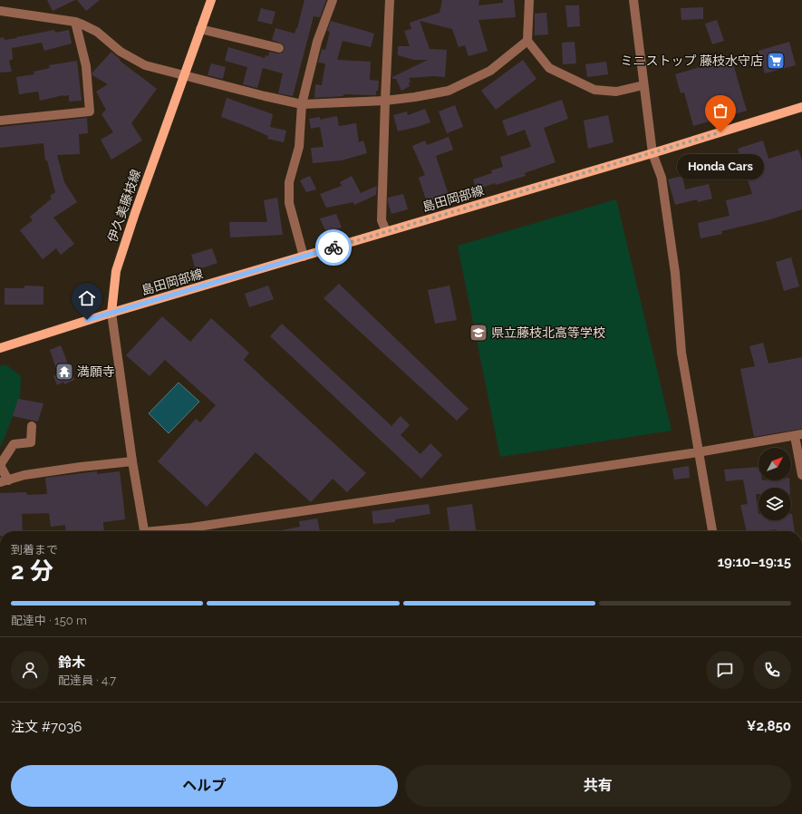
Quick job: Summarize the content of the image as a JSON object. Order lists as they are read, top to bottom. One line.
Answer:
{"streets":{"main road":["島田岡部線","伊久美藤枝線"]},"crossings":[["島田岡部線","伊久美藤枝線"]],"places":{"supermarket":["ミニストップ 藤枝水守店"],"other":["Honda Cars"],"school or university":["県立藤枝北高等学校"],"temple":["満願寺"]},"north":"top right","page":{"bubble":"Honda Cars","heading":["2 分","到着まで","19:10–19:15"],"panel":["鈴木","配達員 · 4.7","注文 #7036","¥2,850"],"bar":"配達中 · 150 m","buttons":["ヘルプ","共有"]}}
